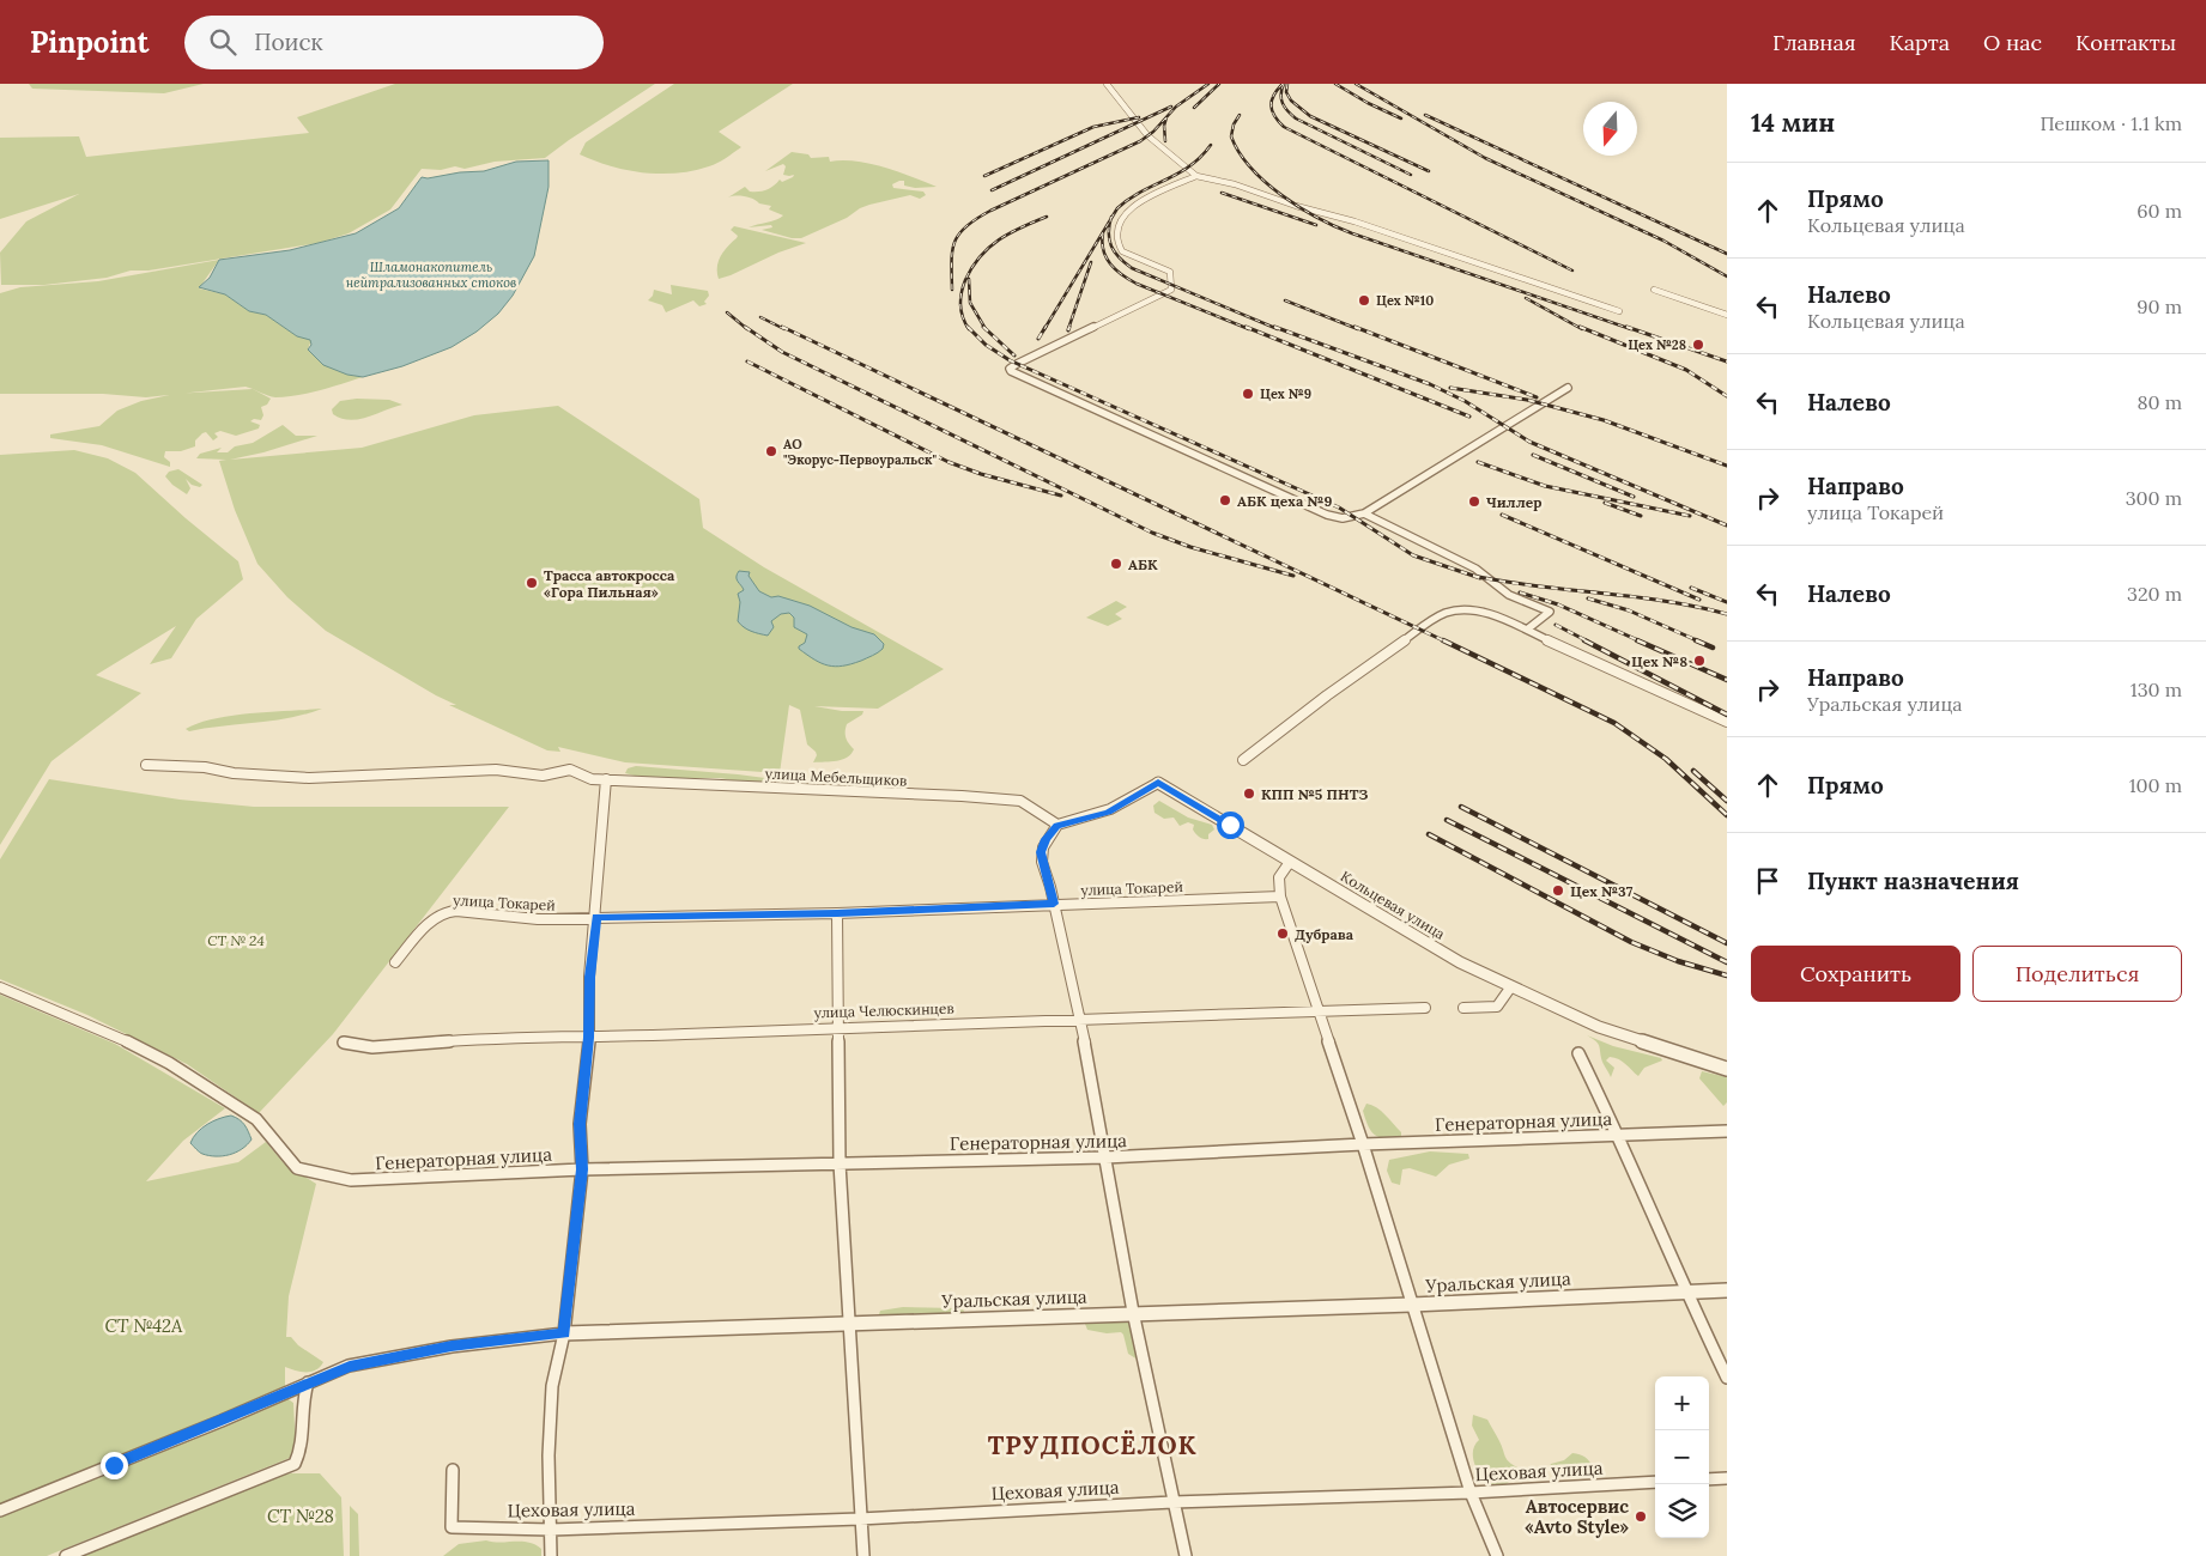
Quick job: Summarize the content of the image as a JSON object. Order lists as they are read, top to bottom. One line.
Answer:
{"streets":{"street":["улица Мебельщиков","улица Токарей","Кольцевая улица","улица Челюскинцев","Генераторная улица","Уральская улица","Цеховая улица"]},"crossings":[["улица Мебельщиков","Кольцевая улица"]],"districts":["ТРУДПОСЁЛОК"],"water":["Шламонакопитель нейтрализованных стоков"],"parks":["СТ № 24","СТ №42А","СТ №28"],"places":["Цех №10","Цех №28","Цех №9","АО \"Экорус-Первоуральск\"","АБК цеха №9","Чиллер","АБК","Трасса автокросса «Гора Пильная»","Цех №8","КПП №5 ПНТЗ","Цех №37","Дубрава","Автосервис «Avto Style»"],"north":"bottom","page":{"header":"Pinpoint","search":"Поиск","nav":["Главная","Карта","О нас","Контакты"],"heading":["14 мин","Пешком · 1.1 km"],"list":[["Прямо","Кольцевая улица","60 m"],["Налево","Кольцевая улица","90 m"],["Налево","80 m"],["Направо","улица Токарей","300 m"],["Налево","320 m"],["Направо","Уральская улица","130 m"],["Прямо","100 m"],"Пункт назначения"],"buttons":["Сохранить","Поделиться"],"map_buttons":["+","−"]}}
